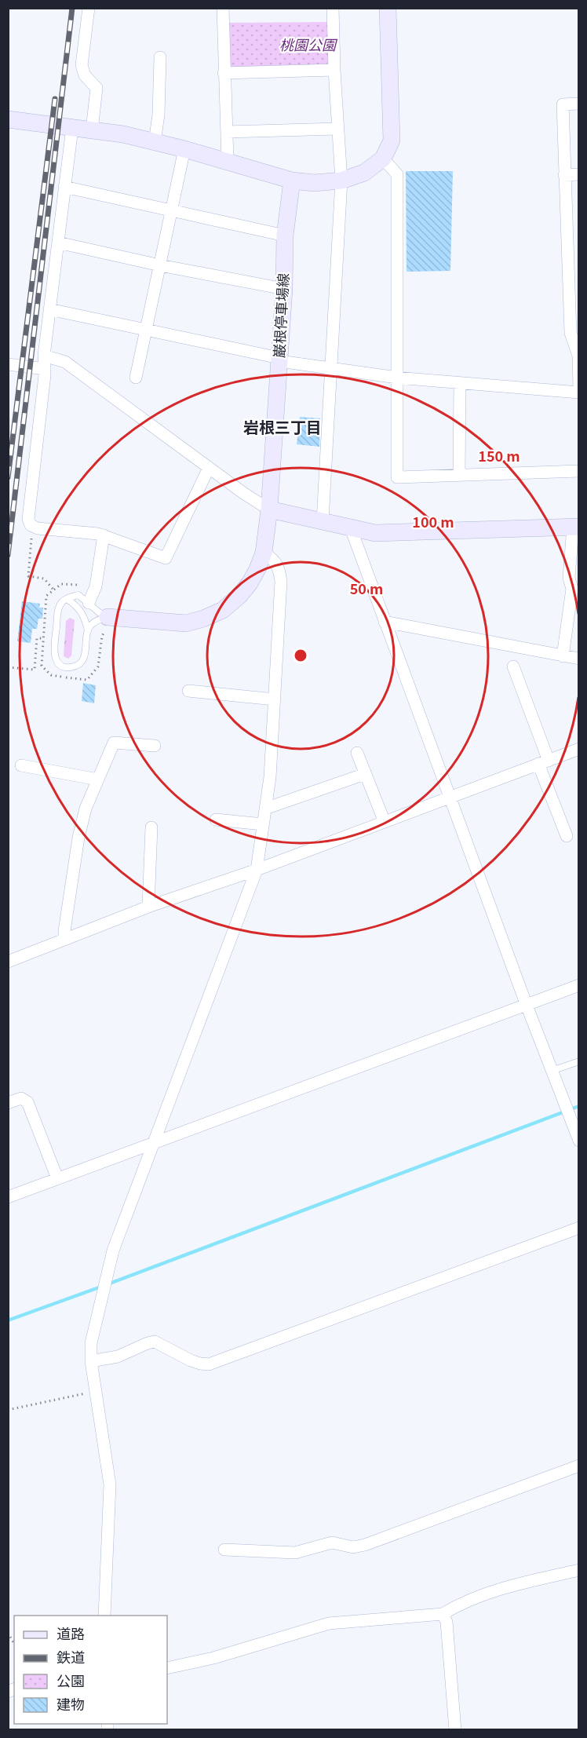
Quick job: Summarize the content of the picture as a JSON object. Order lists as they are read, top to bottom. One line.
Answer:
{"streets":{"main road":["巌根停車場線"]},"districts":["岩根三丁目"],"parks":["桃園公園"],"legend":["道路","鉄道","公園","建物"],"rings":["150 m","100 m","50 m"]}
